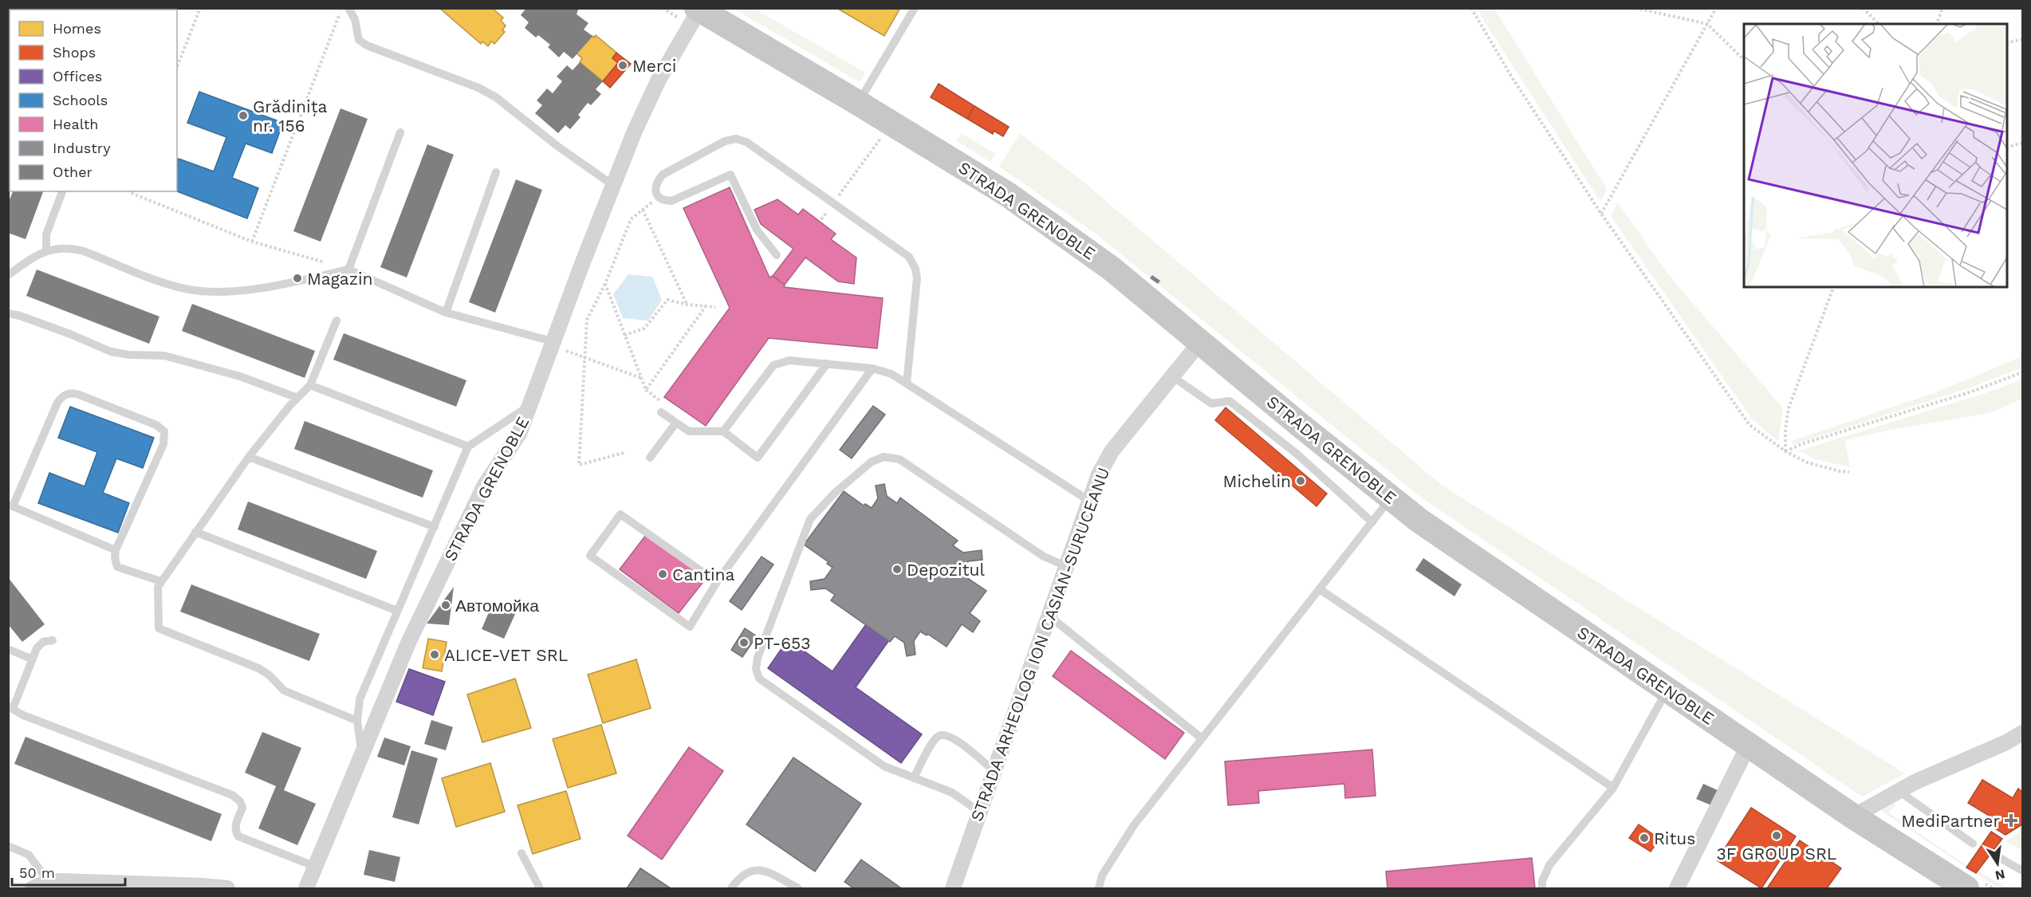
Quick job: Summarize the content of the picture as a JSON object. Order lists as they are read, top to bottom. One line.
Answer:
{"streets":{"main road":["STRADA GRENOBLE"],"street":["STRADA ARHEOLOG ION CASIAN-SURUCEANU"]},"crossings":[["STRADA GRENOBLE","STRADA ARHEOLOG ION CASIAN-SURUCEANU"]],"places":{"other":["Merci","Grădinița nr. 156","Magazin","Michelin","Depozitul","Cantina","Автомойка","PT-653","ALICE-VET SRL","3F GROUP SRL","Ritus"],"health":["MediPartner"]},"legend":["Homes","Shops","Offices","Schools","Health","Industry","Other"],"scale_bar":"50 m","north":"bottom"}
